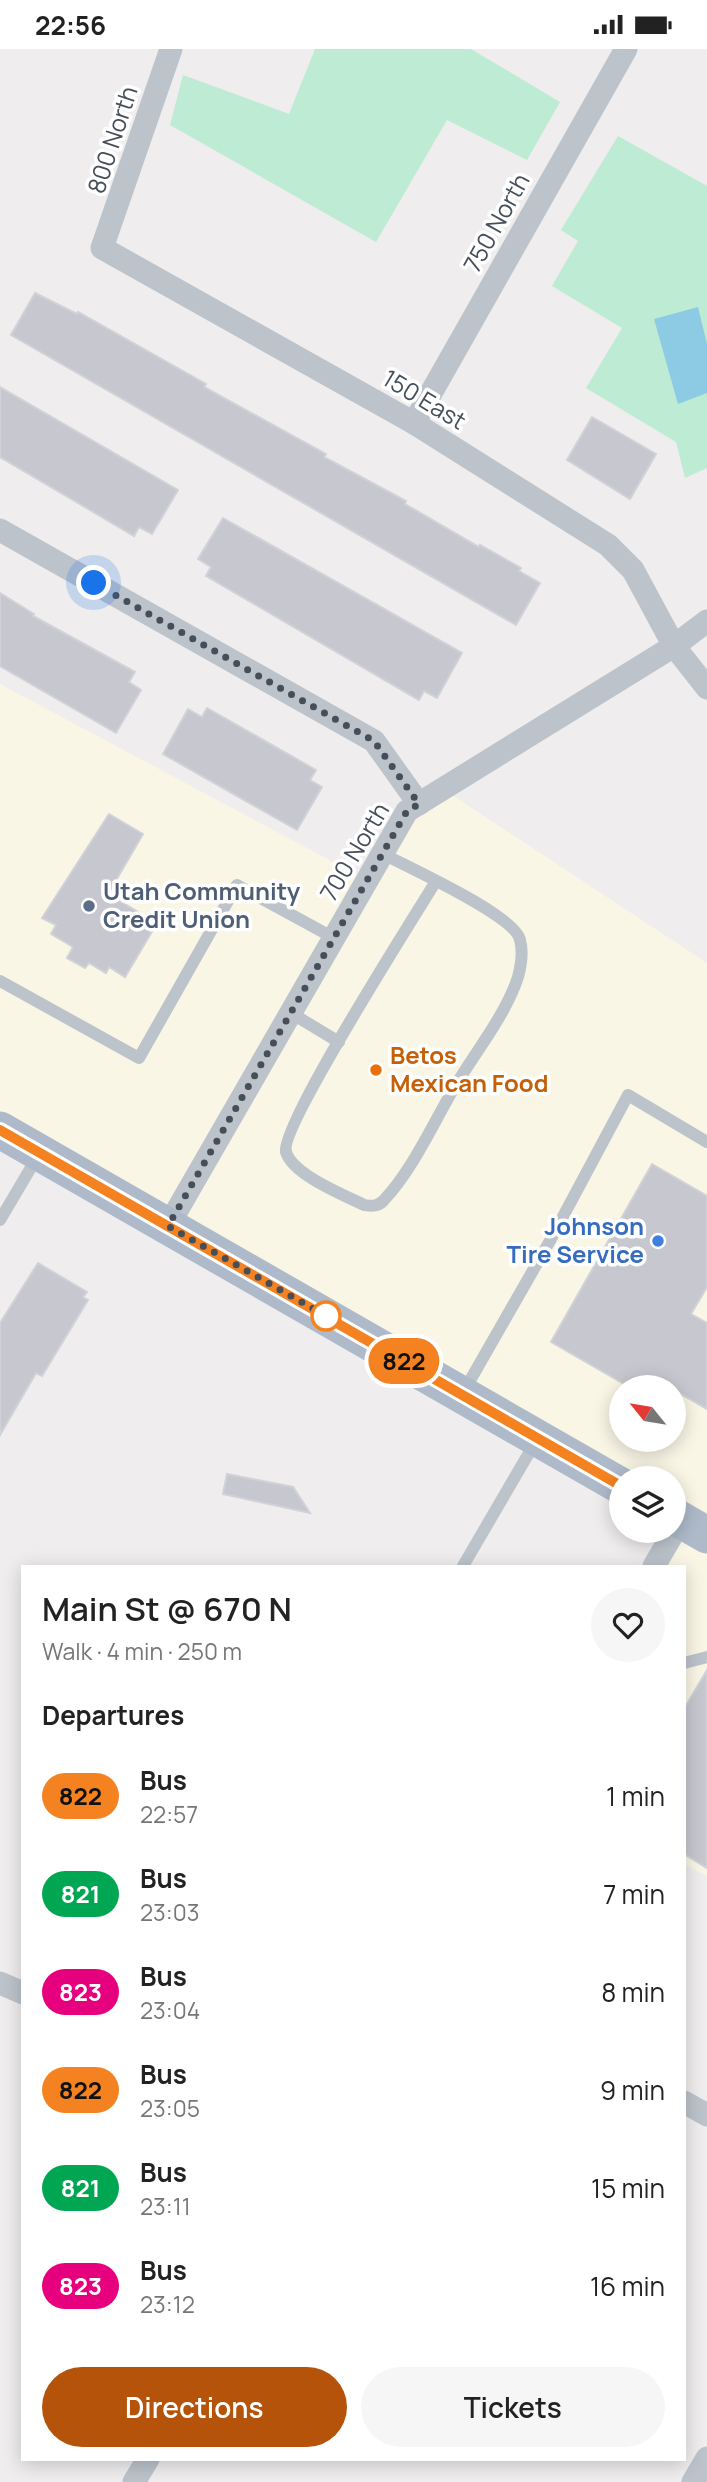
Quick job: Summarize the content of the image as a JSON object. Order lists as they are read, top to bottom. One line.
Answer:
{"streets":{"street":["800 North","750 North","150 East","700 North"]},"crossings":[["800 North","150 East"],["750 North","150 East"],["150 East","700 North"]],"places":["Utah Community Credit Union","Betos Mexican Food","Johnson Tire Service"],"lines":["bus line 822"],"north":"top left","page":{"status":"22:56","on_map":"822","heading":[["Main St @ 670 N","Walk · 4 min · 250 m"],"Departures"],"list":[{"mark":"822","name":"Bus","note":"22:57","value":"1 min"},{"mark":"821","name":"Bus","note":"23:03","value":"7 min"},{"mark":"823","name":"Bus","note":"23:04","value":"8 min"},{"mark":"822","name":"Bus","note":"23:05","value":"9 min"},{"mark":"821","name":"Bus","note":"23:11","value":"15 min"},{"mark":"823","name":"Bus","note":"23:12","value":"16 min"}],"buttons":["Directions","Tickets"]}}
